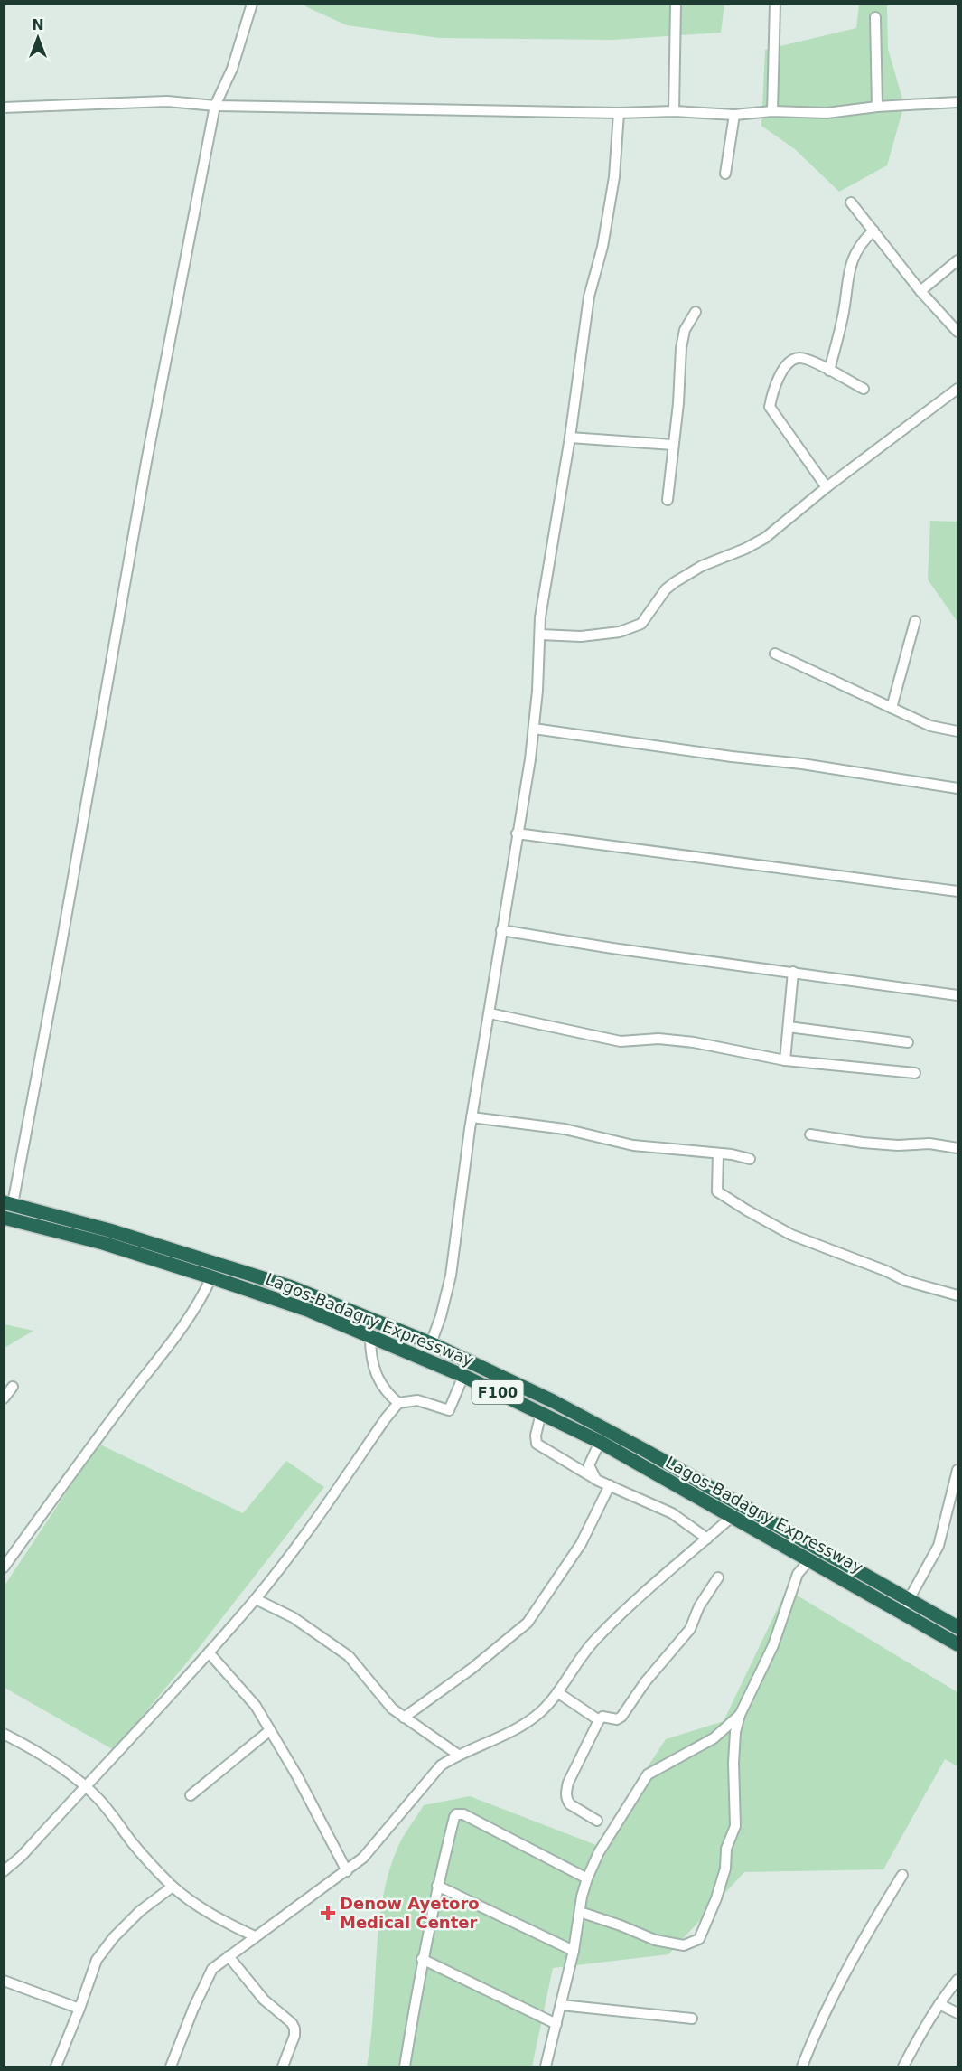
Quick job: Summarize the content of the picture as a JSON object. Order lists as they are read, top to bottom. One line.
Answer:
{"streets":{"highway":["Lagos-Badagry Expressway","F100"]},"places":{"health":["Denow Ayetoro Medical Center"]},"north":"top"}
